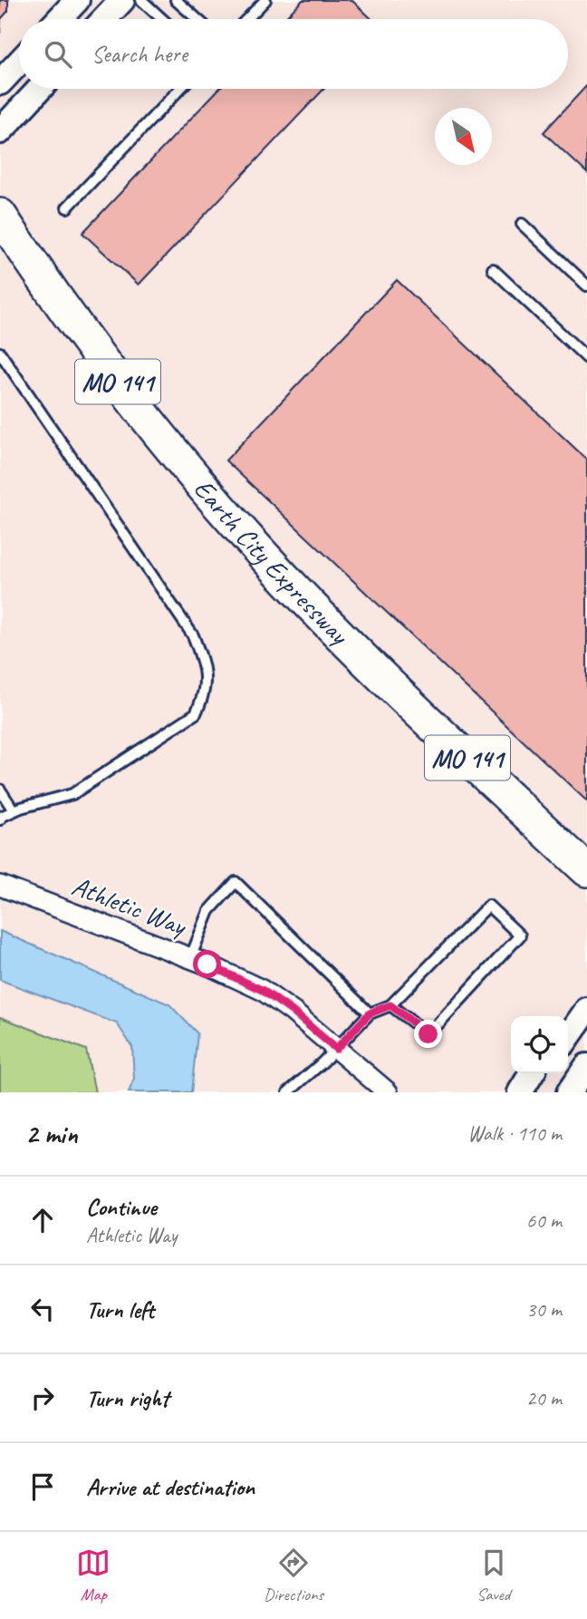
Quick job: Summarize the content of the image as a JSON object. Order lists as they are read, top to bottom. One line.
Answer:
{"streets":{"highway":["MO 141","Earth City Expressway"],"street":["Athletic Way"]},"north":"bottom right","page":{"search":"Search here","heading":["2 min","Walk · 110 m"],"list":[["Continue","Athletic Way","60 m"],["Turn left","30 m"],["Turn right","20 m"],"Arrive at destination"],"nav":["Map","Directions","Saved"]}}
